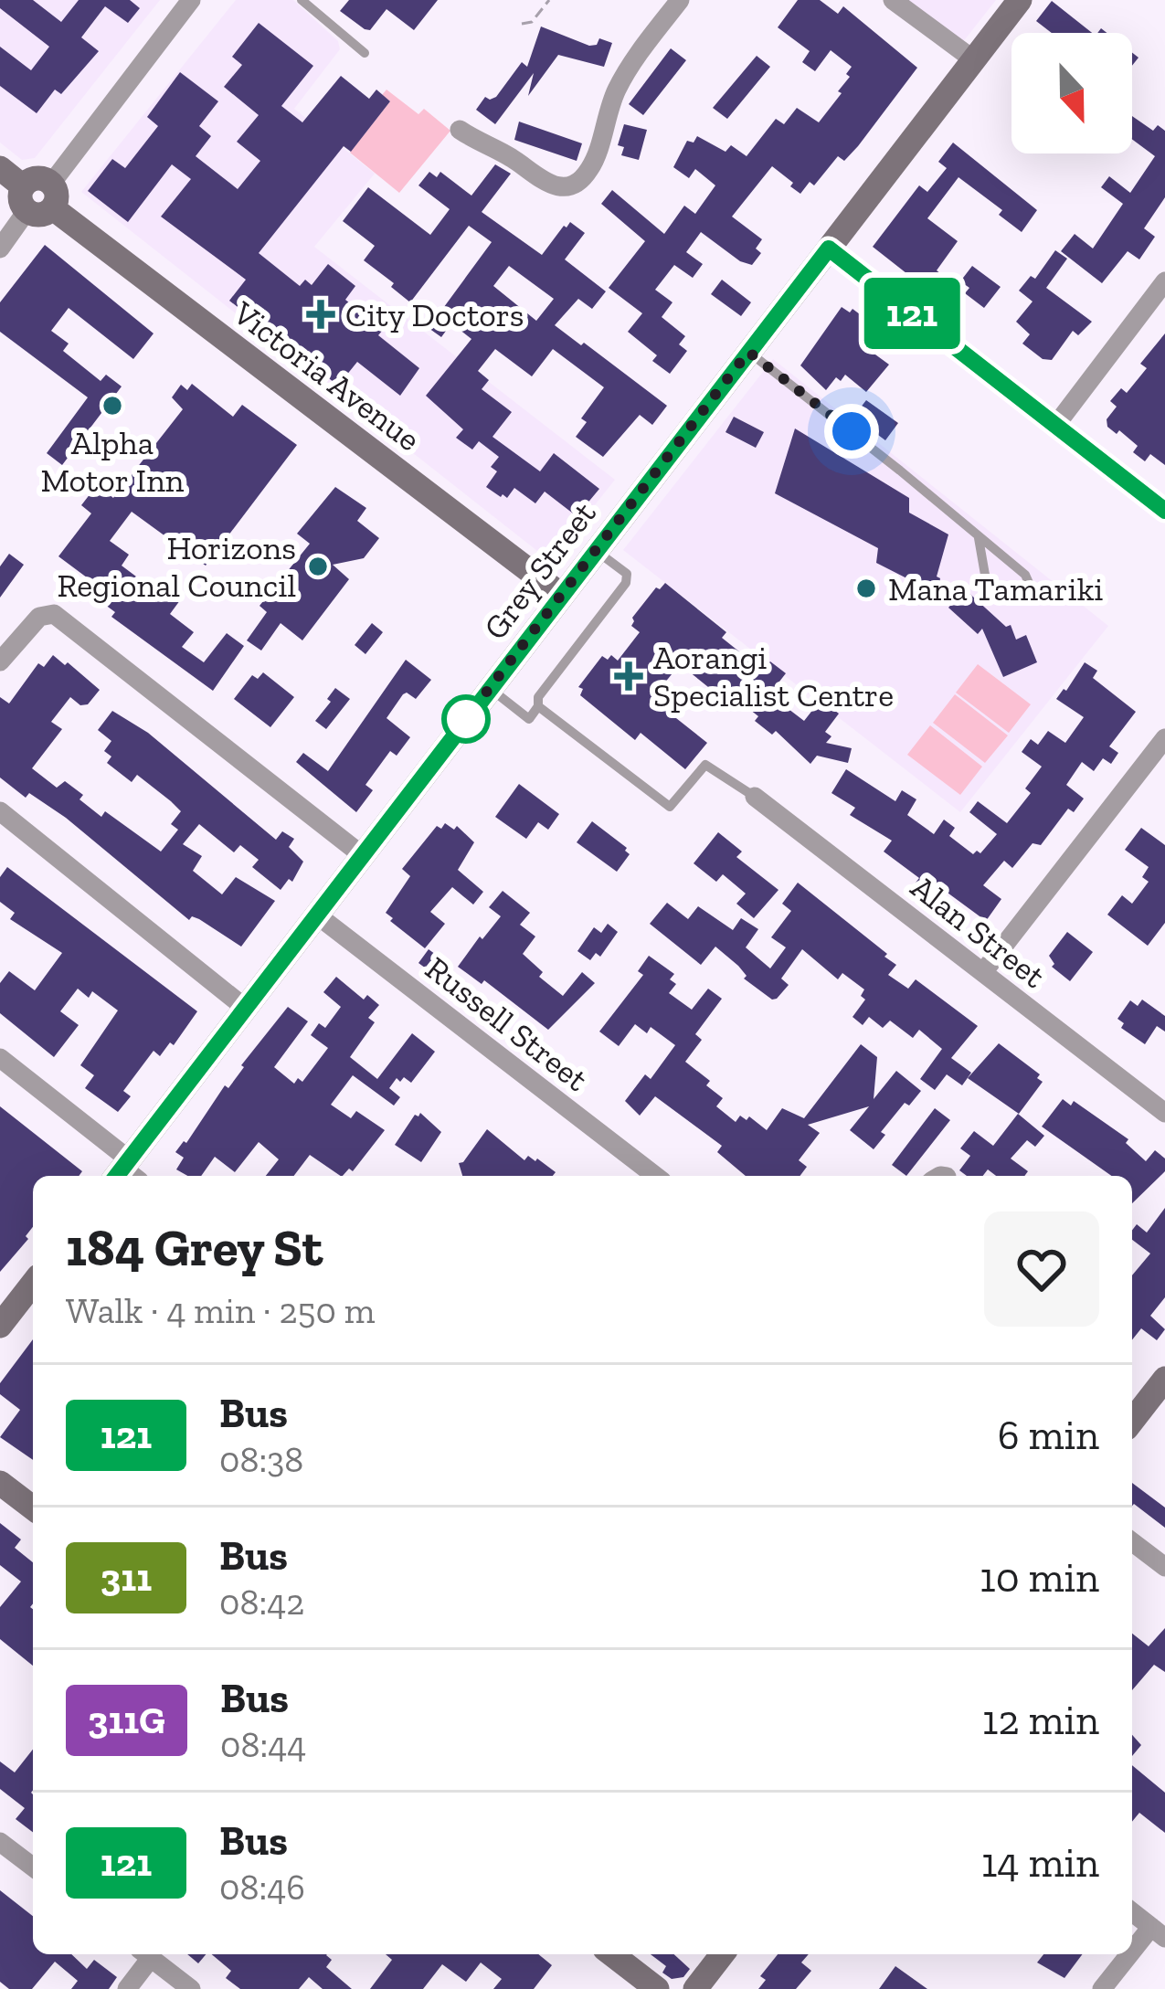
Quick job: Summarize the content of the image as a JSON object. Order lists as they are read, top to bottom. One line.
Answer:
{"streets":{"street":["Victoria Avenue","Grey Street","Alan Street","Russell Street"]},"crossings":[["Victoria Avenue","Grey Street"],["Grey Street","Russell Street"]],"places":{"health":["City Doctors","Aorangi Specialist Centre"],"other":["Alpha Motor Inn","Horizons Regional Council","Mana Tamariki"]},"lines":["bus line 121"],"north":"bottom","page":{"on_map":"121","heading":["184 Grey St","Walk · 4 min · 250 m"],"list":[{"mark":"121","name":"Bus","note":"08:38","value":"6 min"},{"mark":"311","name":"Bus","note":"08:42","value":"10 min"},{"mark":"311G","name":"Bus","note":"08:44","value":"12 min"},{"mark":"121","name":"Bus","note":"08:46","value":"14 min"}]}}
